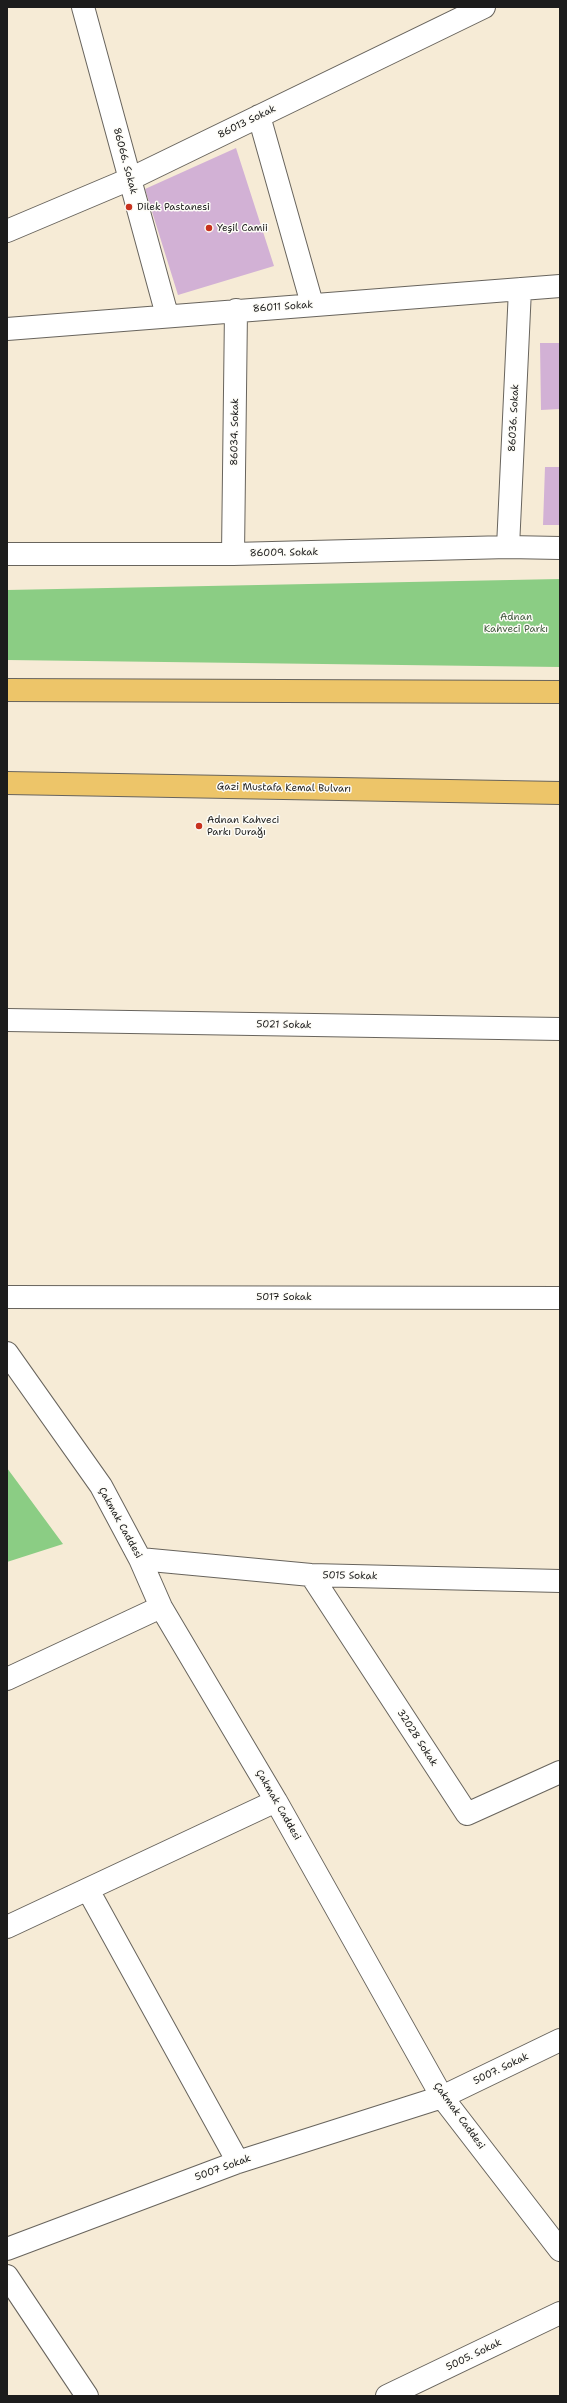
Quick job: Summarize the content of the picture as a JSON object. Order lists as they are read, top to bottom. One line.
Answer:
{"streets":{"highway":["Gazi Mustafa Kemal Bulvarı"],"street":["86013 Sokak","86066. Sokak","86011 Sokak","86036. Sokak","86034. Sokak","86009. Sokak","5021 Sokak","5017 Sokak","Çakmak Caddesi","5015 Sokak","32028 Sokak","5007. Sokak","5007 Sokak","5005. Sokak"]},"crossings":[["86013 Sokak","86066. Sokak"],["86066. Sokak","86011 Sokak"],["86011 Sokak","86036. Sokak"],["86011 Sokak","86034. Sokak"],["86036. Sokak","86009. Sokak"],["86034. Sokak","86009. Sokak"],["Çakmak Caddesi","5015 Sokak"],["Çakmak Caddesi","5007. Sokak"],["Çakmak Caddesi","5007 Sokak"],["5015 Sokak","32028 Sokak"],["5007. Sokak","5007 Sokak"]],"parks":["Adnan Kahveci Parkı"],"places":["Dilek Pastanesi","Yeşil Camii","Adnan Kahveci Parkı Durağı"]}
